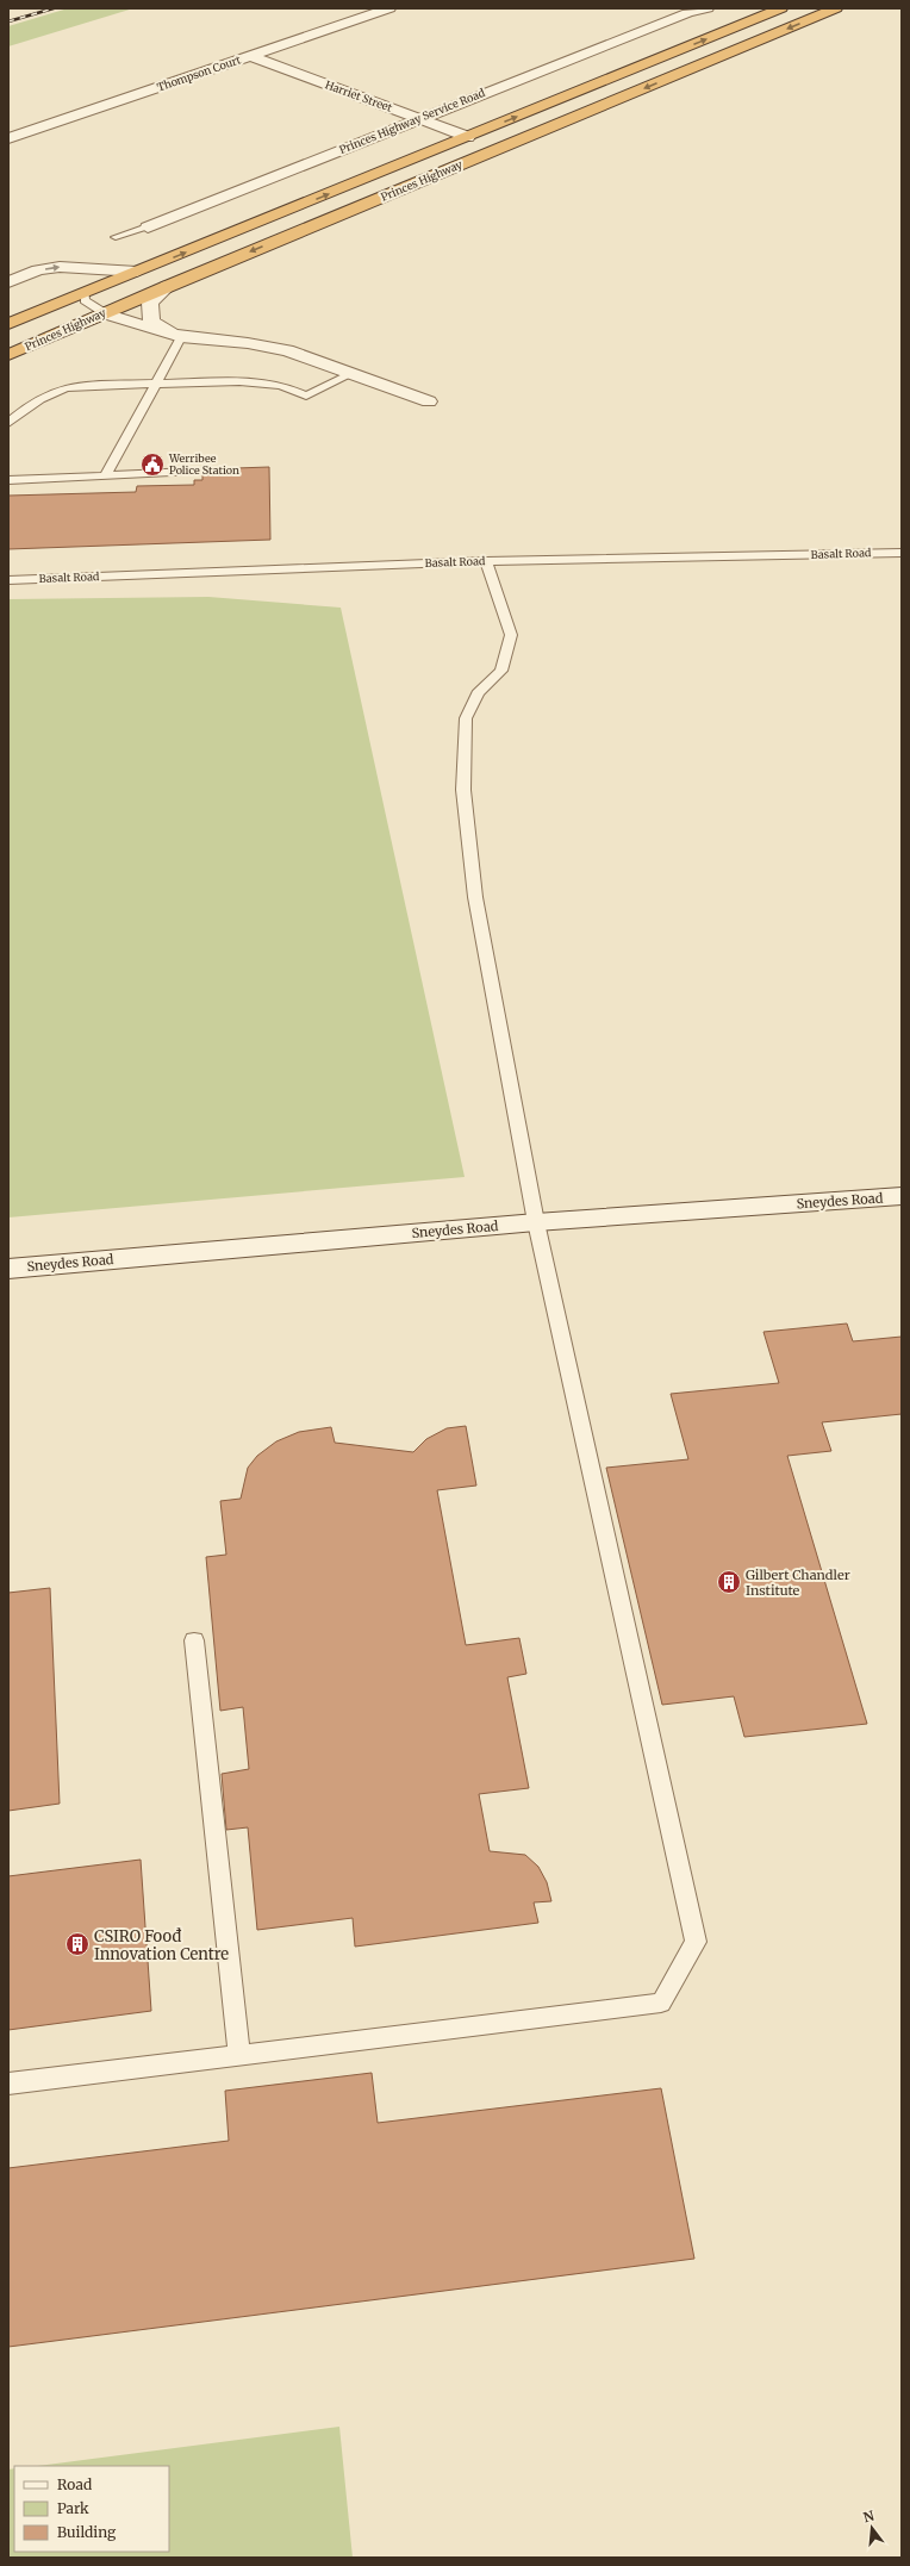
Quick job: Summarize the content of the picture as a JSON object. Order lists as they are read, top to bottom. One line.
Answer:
{"streets":{"highway":["Princes Highway"],"street":["Thompson Court","Harriet Street","Princes Highway Service Road","Sneydes Road"],"lane":["Basalt Road"]},"crossings":[["Thompson Court","Harriet Street"],["Harriet Street","Princes Highway Service Road"],["Harriet Street","Princes Highway"]],"places":{"public building":["Werribee Police Station"],"building":["Gilbert Chandler Institute","CSIRO Foođ Innovation Centre"]},"legend":["Road","Park","Building"],"north":"top"}
